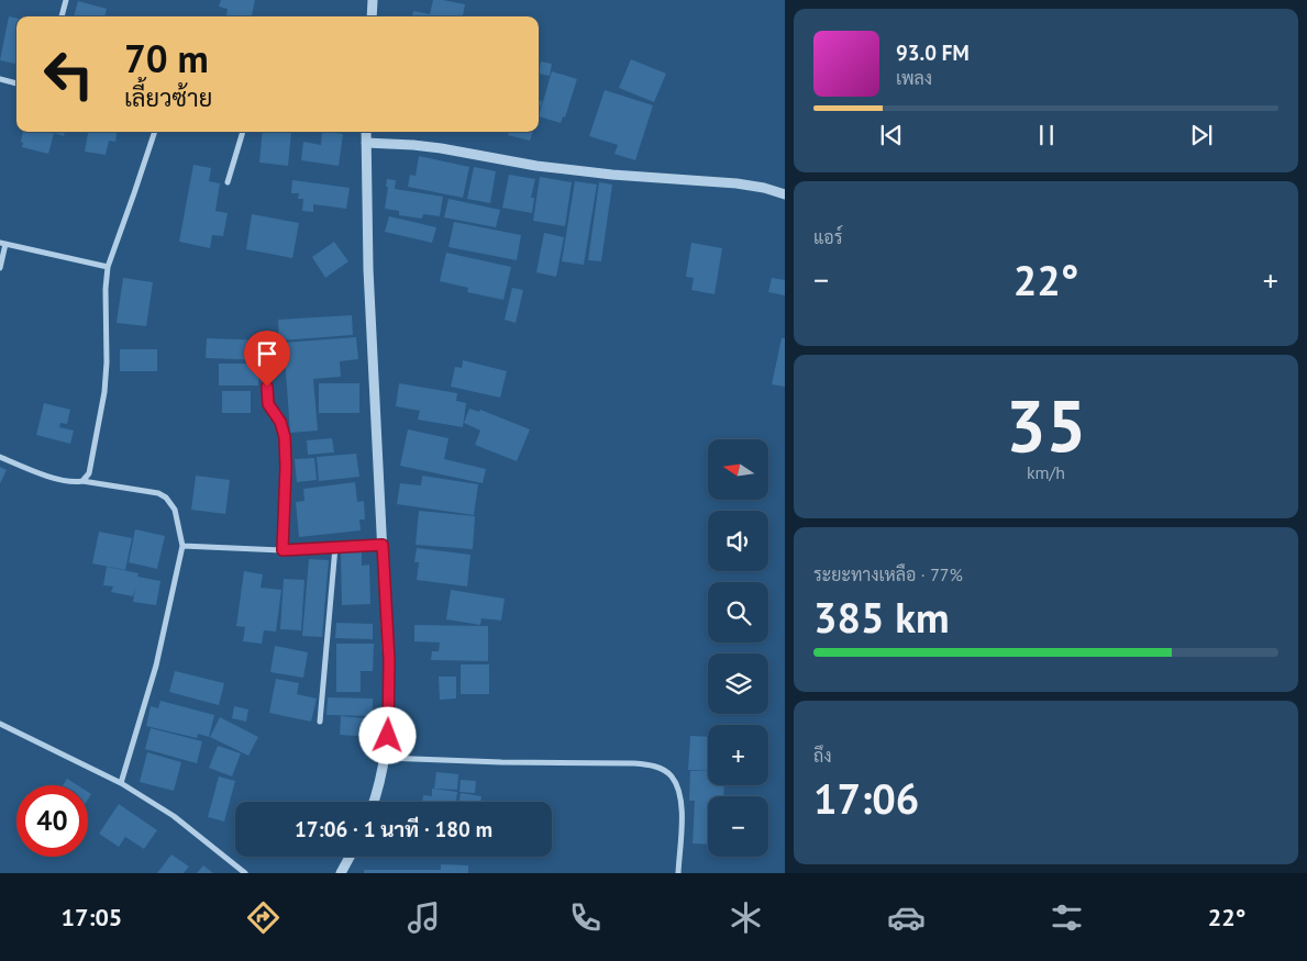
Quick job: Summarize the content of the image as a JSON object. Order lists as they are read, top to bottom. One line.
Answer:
{"north":"left","page":{"turn":["70 m","เลี้ยวซ้าย"],"song":["93.0 FM","เพลง"],"tile":["แอร์",["35","km/h"],["ระยะทางเหลือ · 77%","385 km"],["ถึง","17:06"]],"heat":["−","22°","+"],"map_buttons":["+","−"],"limit":"40","trip":"17:06 · 1 นาที · 180 m","tabs":["17:05","22°"]}}
